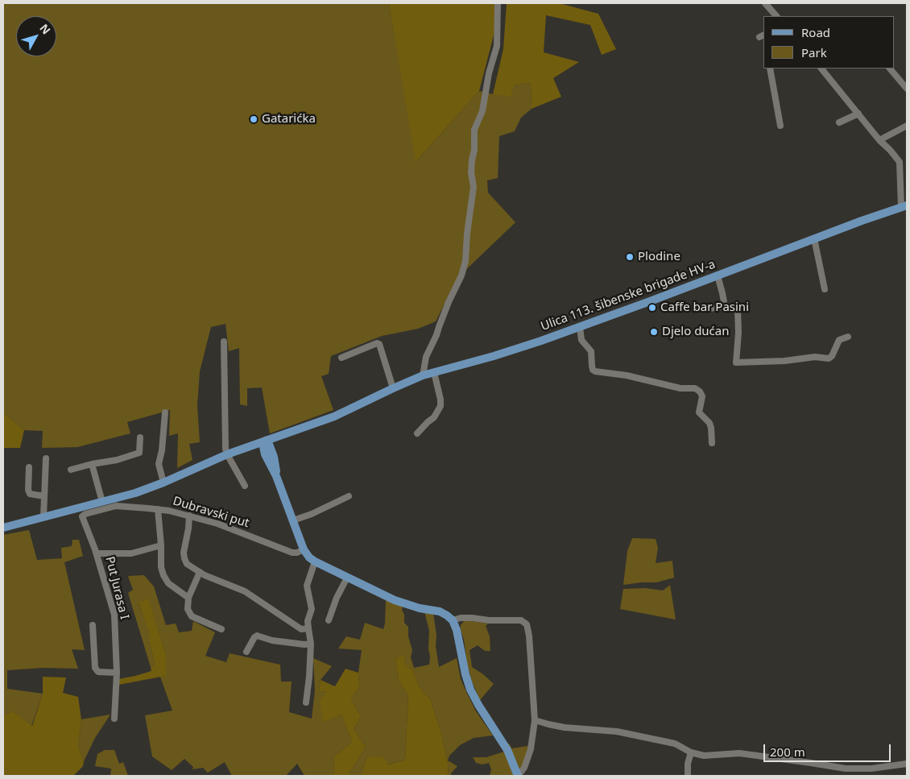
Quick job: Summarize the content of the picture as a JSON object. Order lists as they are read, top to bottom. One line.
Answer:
{"streets":{"main road":["Ulica 113. šibenske brigade HV-a"],"street":["Dubravski put","Put Jurasa I"]},"crossings":[["Dubravski put","Put Jurasa I"]],"places":["Gatarićka","Plodine","Caffe bar Pasini","Djelo dućan"],"legend":["Road","Park"],"scale_bar":"200 m","north":"top right"}
